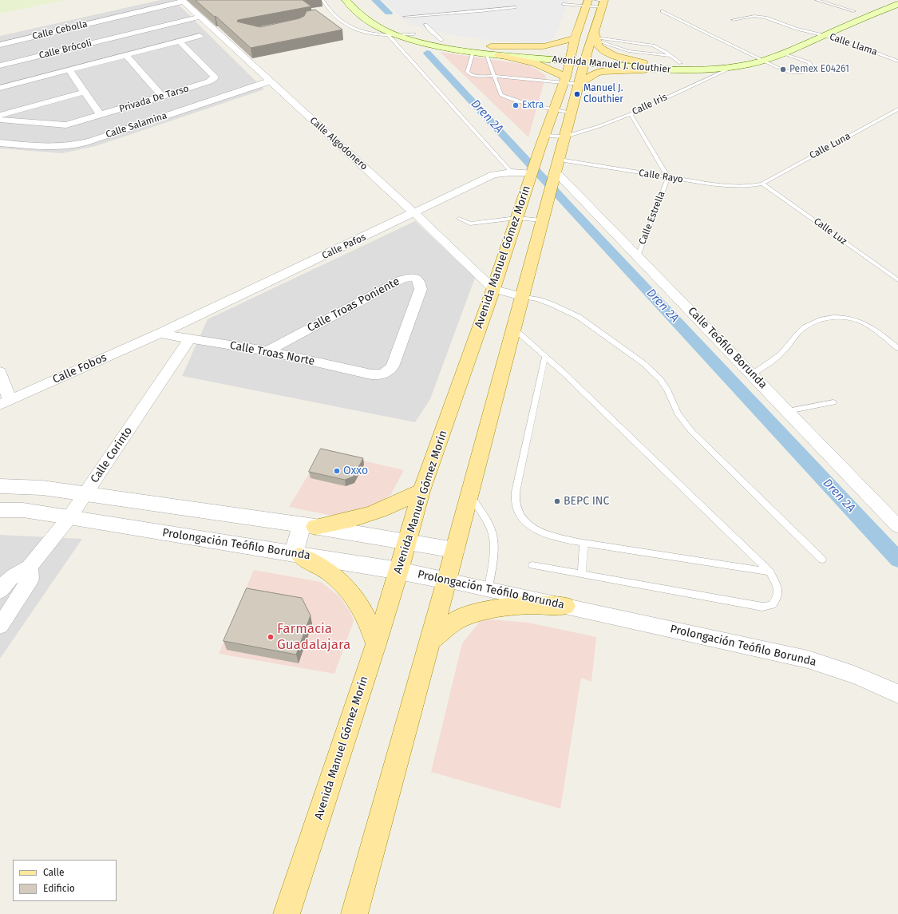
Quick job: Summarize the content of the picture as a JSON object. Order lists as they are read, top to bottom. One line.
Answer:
{"streets":{"main road":["Avenida Manuel J. Clouthier","Avenida Manuel Gómez Morín"],"street":["Calle Cebolla","Calle Brócoli","Privada De Tarso","Calle Salamina","Calle Algodonero","Calle Pafos","Calle Troas Poniente","Calle Teófilo Borunda","Calle Troas Norte","Calle Fobos","Calle Corinto","Prolongación Teófilo Borunda"],"lane":["Calle Llama","Calle Iris","Calle Luna","Calle Rayo","Calle Estrella","Calle Luz"]},"crossings":[["Calle Cebolla","Calle Algodonero"],["Calle Llama","Avenida Manuel J. Clouthier"],["Calle Brócoli","Calle Algodonero"],["Avenida Manuel J. Clouthier","Calle Iris"],["Avenida Manuel J. Clouthier","Avenida Manuel Gómez Morín"],["Calle Iris","Calle Estrella"],["Calle Iris","Avenida Manuel Gómez Morín"],["Calle Salamina","Calle Algodonero"],["Calle Algodonero","Calle Pafos"],["Calle Algodonero","Avenida Manuel Gómez Morín"],["Calle Luna","Calle Rayo"],["Calle Luna","Calle Luz"],["Calle Rayo","Calle Estrella"],["Calle Rayo","Calle Luz"],["Calle Rayo","Avenida Manuel Gómez Morín"],["Calle Rayo","Calle Teófilo Borunda"],["Calle Estrella","Calle Teófilo Borunda"],["Calle Pafos","Avenida Manuel Gómez Morín"],["Calle Pafos","Calle Troas Norte"],["Calle Pafos","Calle Fobos"],["Avenida Manuel Gómez Morín","Calle Teófilo Borunda"],["Avenida Manuel Gómez Morín","Prolongación Teófilo Borunda"],["Calle Troas Poniente","Calle Troas Norte"],["Calle Troas Norte","Calle Fobos"],["Calle Troas Norte","Calle Corinto"],["Calle Corinto","Prolongación Teófilo Borunda"]],"water":["Dren 2A"],"places":["Pemex E04261","Manuel J. Clouthier","Extra","Oxxo","BEPC INC","Farmacia Guadalajara"],"legend":["Calle","Edificio"]}
